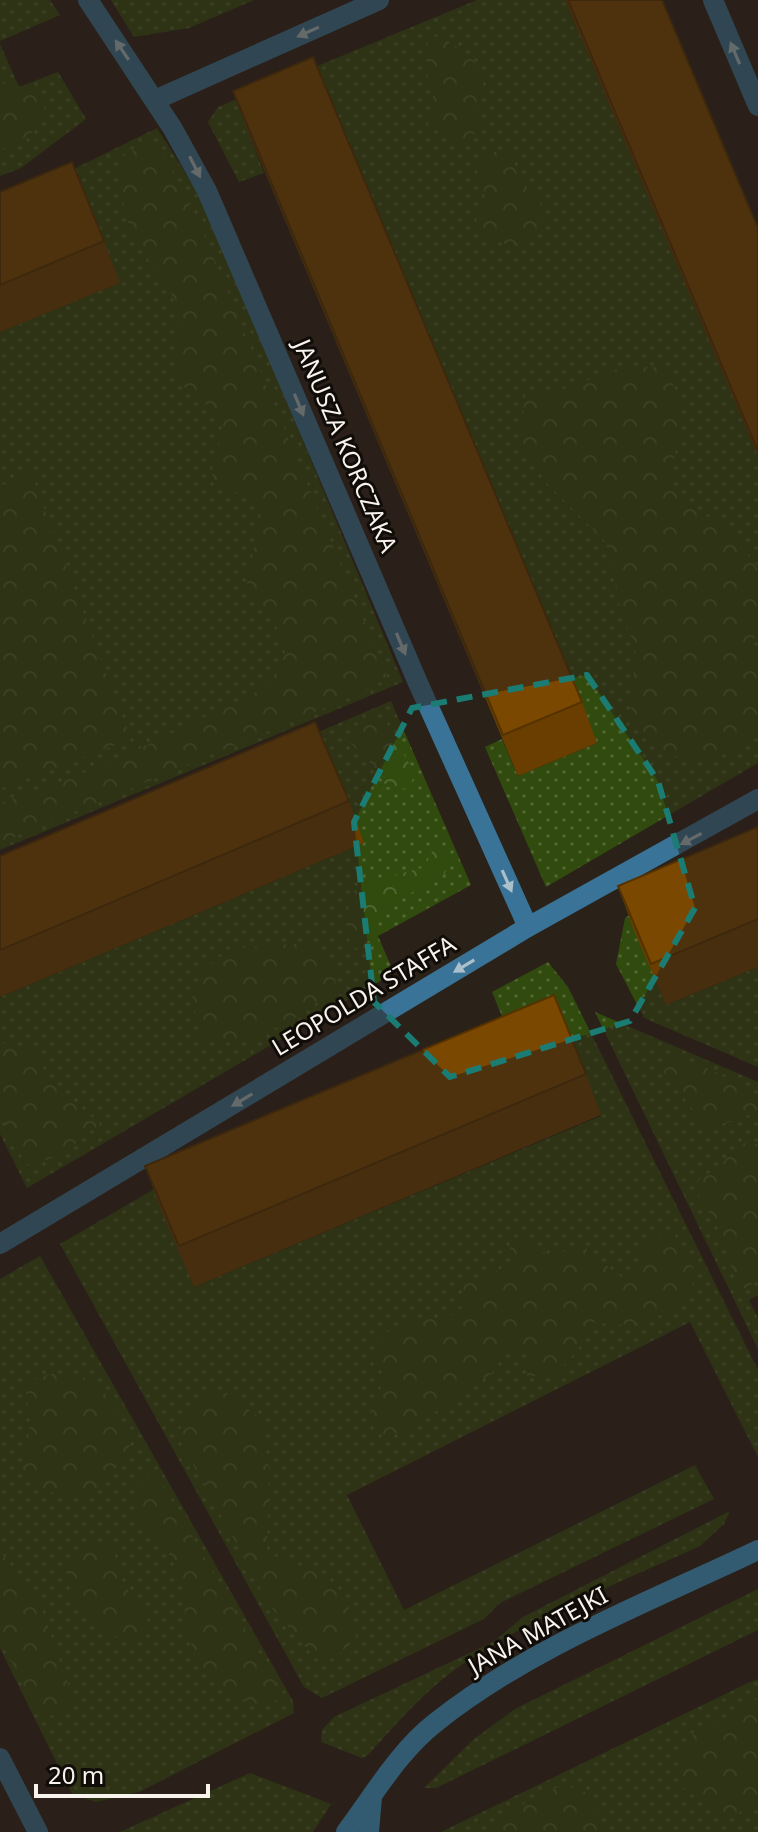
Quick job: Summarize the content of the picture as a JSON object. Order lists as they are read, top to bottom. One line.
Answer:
{"streets":{"street":["JANUSZA KORCZAKA","LEOPOLDA STAFFA","JANA MATEJKI"]},"crossings":[["JANUSZA KORCZAKA","LEOPOLDA STAFFA"]],"one_way":["LEOPOLDA STAFFA"],"scale_bar":"20 m"}
